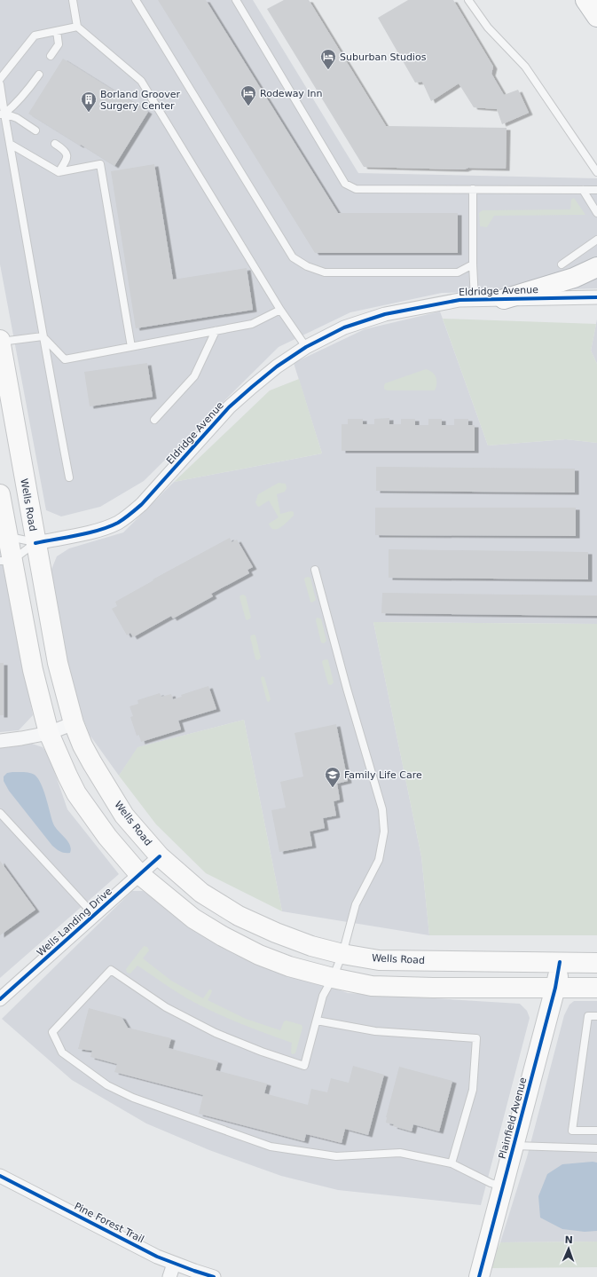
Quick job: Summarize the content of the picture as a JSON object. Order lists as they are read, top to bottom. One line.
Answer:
{"streets":{"main road":["Wells Road","Plainfield Avenue"],"street":["Eldridge Avenue","Wells Landing Drive","Pine Forest Trail"]},"crossings":[["Eldridge Avenue","Wells Road"],["Wells Road","Wells Landing Drive"],["Wells Road","Plainfield Avenue"]],"places":{"hotel":["Suburban Studios","Rodeway Inn"],"building":["Borland Groover Surgery Center"],"school or university":["Family Life Care"]},"north":"top"}
